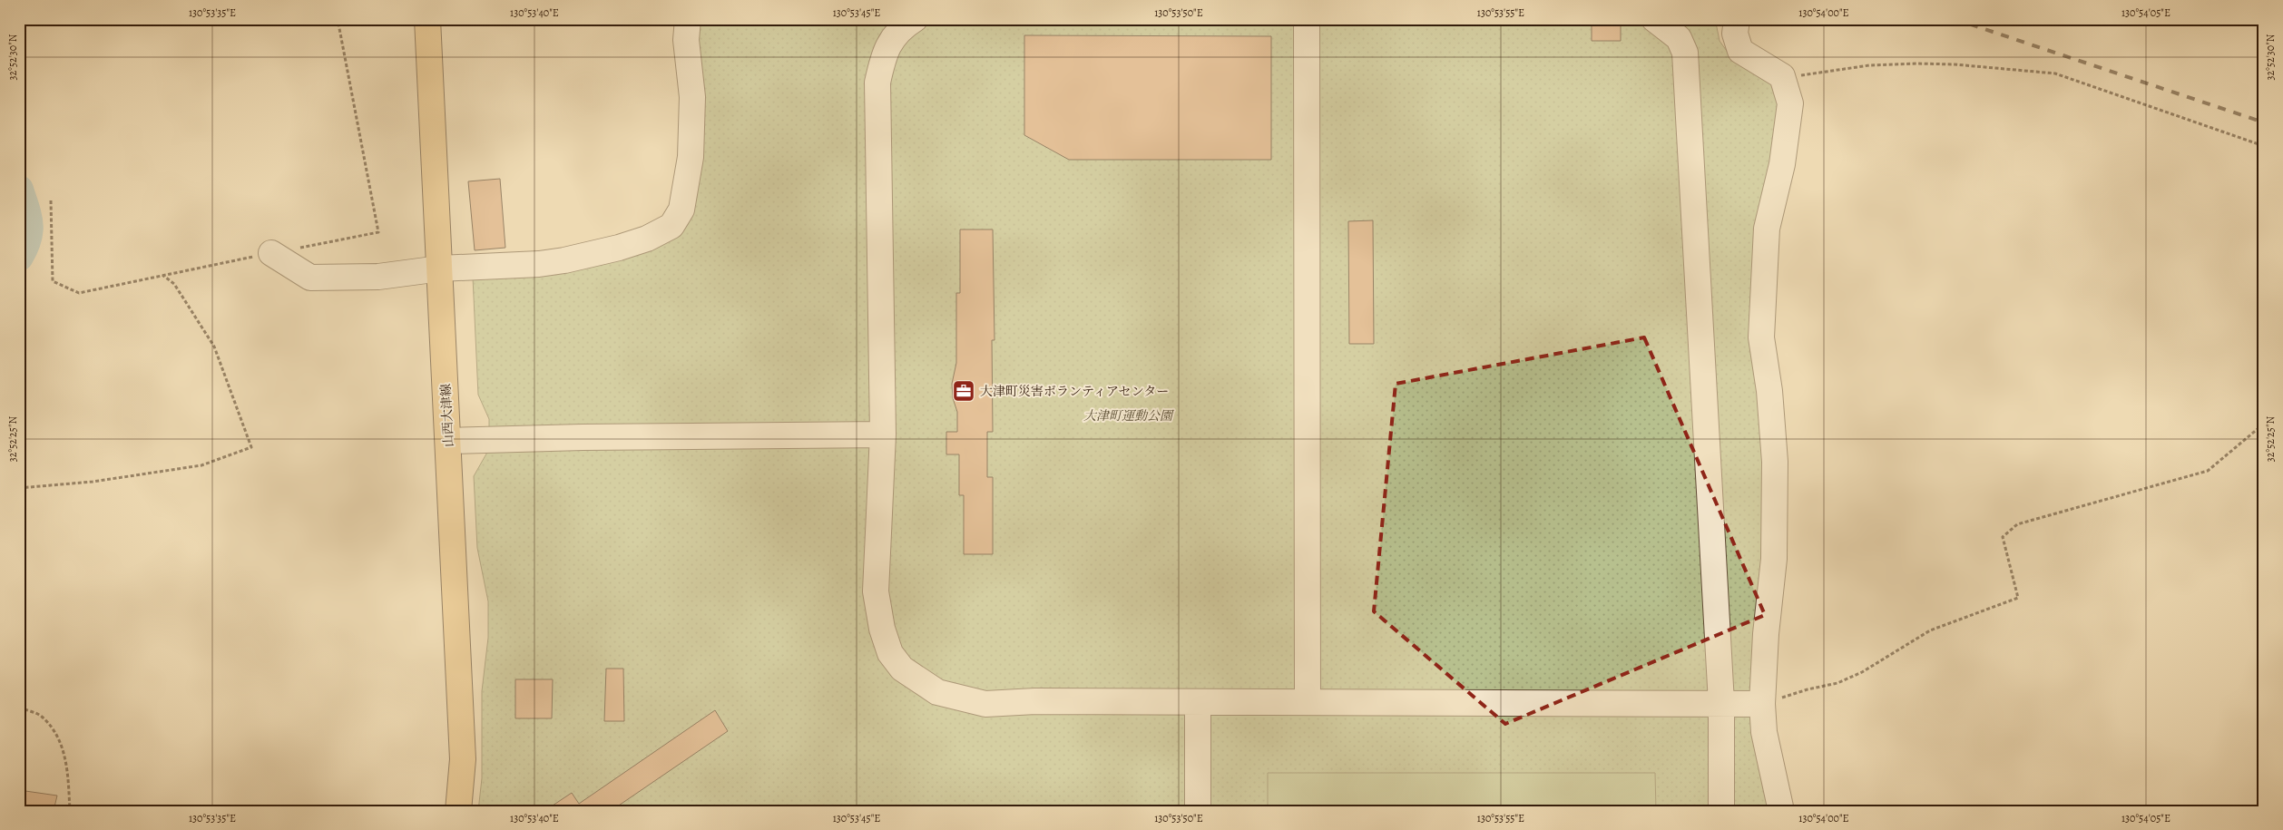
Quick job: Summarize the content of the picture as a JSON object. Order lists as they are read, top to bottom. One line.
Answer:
{"streets":{"main road":["山西大津線"]},"parks":["大津町運動公園"],"places":{"office":["大津町災害ボランティアセンター"]},"coordinates":["130°53'35\"E","130°53'40\"E","130°53'45\"E","130°53'50\"E","130°53'55\"E","130°54'00\"E","130°54'05\"E","32°52'30\"N","32°52'25\"N"]}
